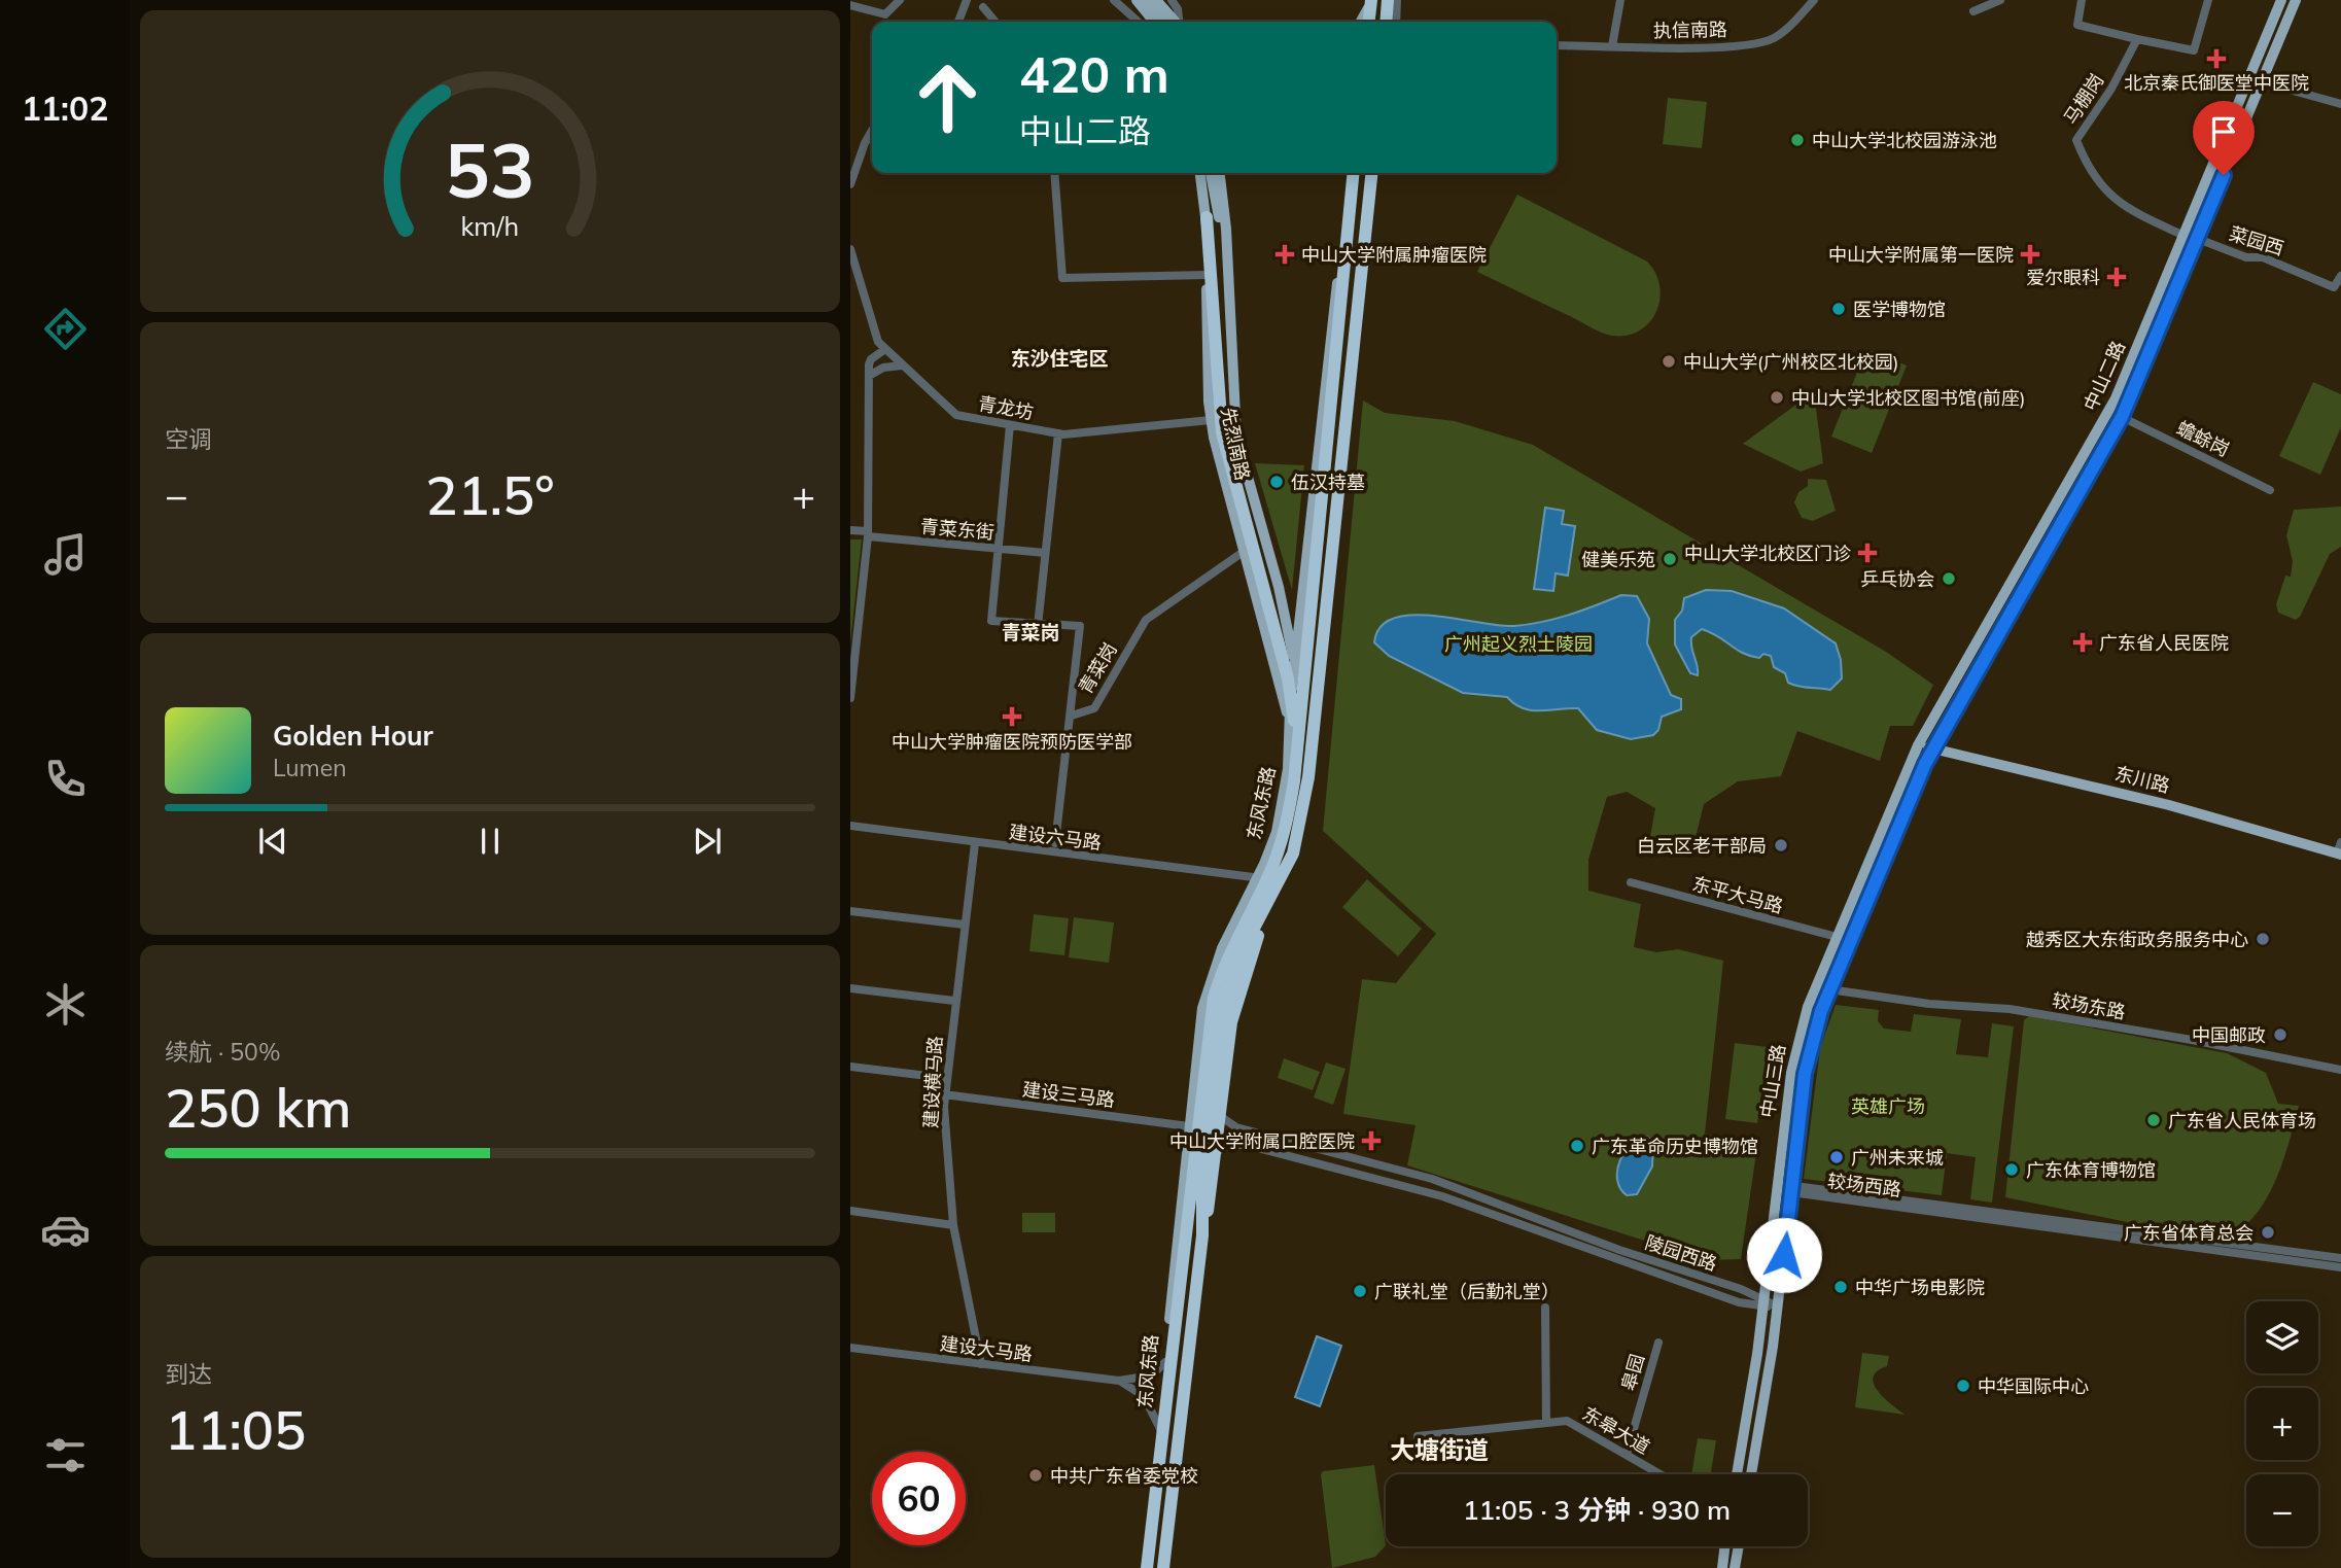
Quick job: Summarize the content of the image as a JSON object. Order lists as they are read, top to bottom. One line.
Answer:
{"streets":{"highway":["东风东路"],"main road":["中山二路","先烈南路","东川路","中山三路"],"street":["执信南路","马棚岗","菜园西","青龙坊","蟾蜍岗","青菜东街","青菜岗","建设六马路","东平大马路","较场东路","建设横马路","建设三马路","较场西路","陵园西路","建设大马路","皋园","东皋大道"]},"crossings":[["马棚岗","中山二路"],["菜园西","中山二路"],["中山二路","蟾蜍岗"],["中山二路","东川路"],["中山二路","中山三路"],["青龙坊","先烈南路"],["先烈南路","青菜岗"],["先烈南路","东风东路"],["东川路","中山三路"],["东风东路","建设六马路"],["东风东路","建设三马路"],["东风东路","陵园西路"],["建设六马路","建设横马路"],["东平大马路","中山三路"],["较场东路","中山三路"],["中山三路","较场西路"],["中山三路","陵园西路"],["建设横马路","建设三马路"],["建设横马路","建设大马路"],["皋园","东皋大道"]],"districts":["东沙住宅区","青菜岗","大塘街道"],"parks":["广州起义烈士陵园","英雄广场"],"places":{"health":["北京秦氏御医堂中医院","中山大学附属肿瘤医院","中山大学附属第一医院","爱尔眼科","中山大学北校区门诊","广东省人民医院","中山大学肿瘤医院预防医学部","中山大学附属口腔医院"],"other":["中山大学北校园游泳池","医学博物馆","中山大学(广州校区北校园)","中山大学北校区图书馆(前座)","伍汉持墓","健美乐苑","乒乓协会","白云区老干部局","越秀区大东街政务服务中心","中国邮政","广东省人民体育场","广东革命历史博物馆","广州未来城","广东体育博物馆","广东省体育总会","中华广场电影院","广联礼堂（后勤礼堂）","中华国际中心","中共广东省委党校"]},"page":{"tabs":"11:02","turn":["420 m","中山二路"],"tile":["空调",["续航 · 50%","250 km"],["到达","11:05"]],"heat":["−","21.5°","+"],"song":["Golden Hour","Lumen"],"map_buttons":["+","−"],"limit":"60","trip":"11:05 · 3 分钟 · 930 m","gauge":["53","km/h"]}}
